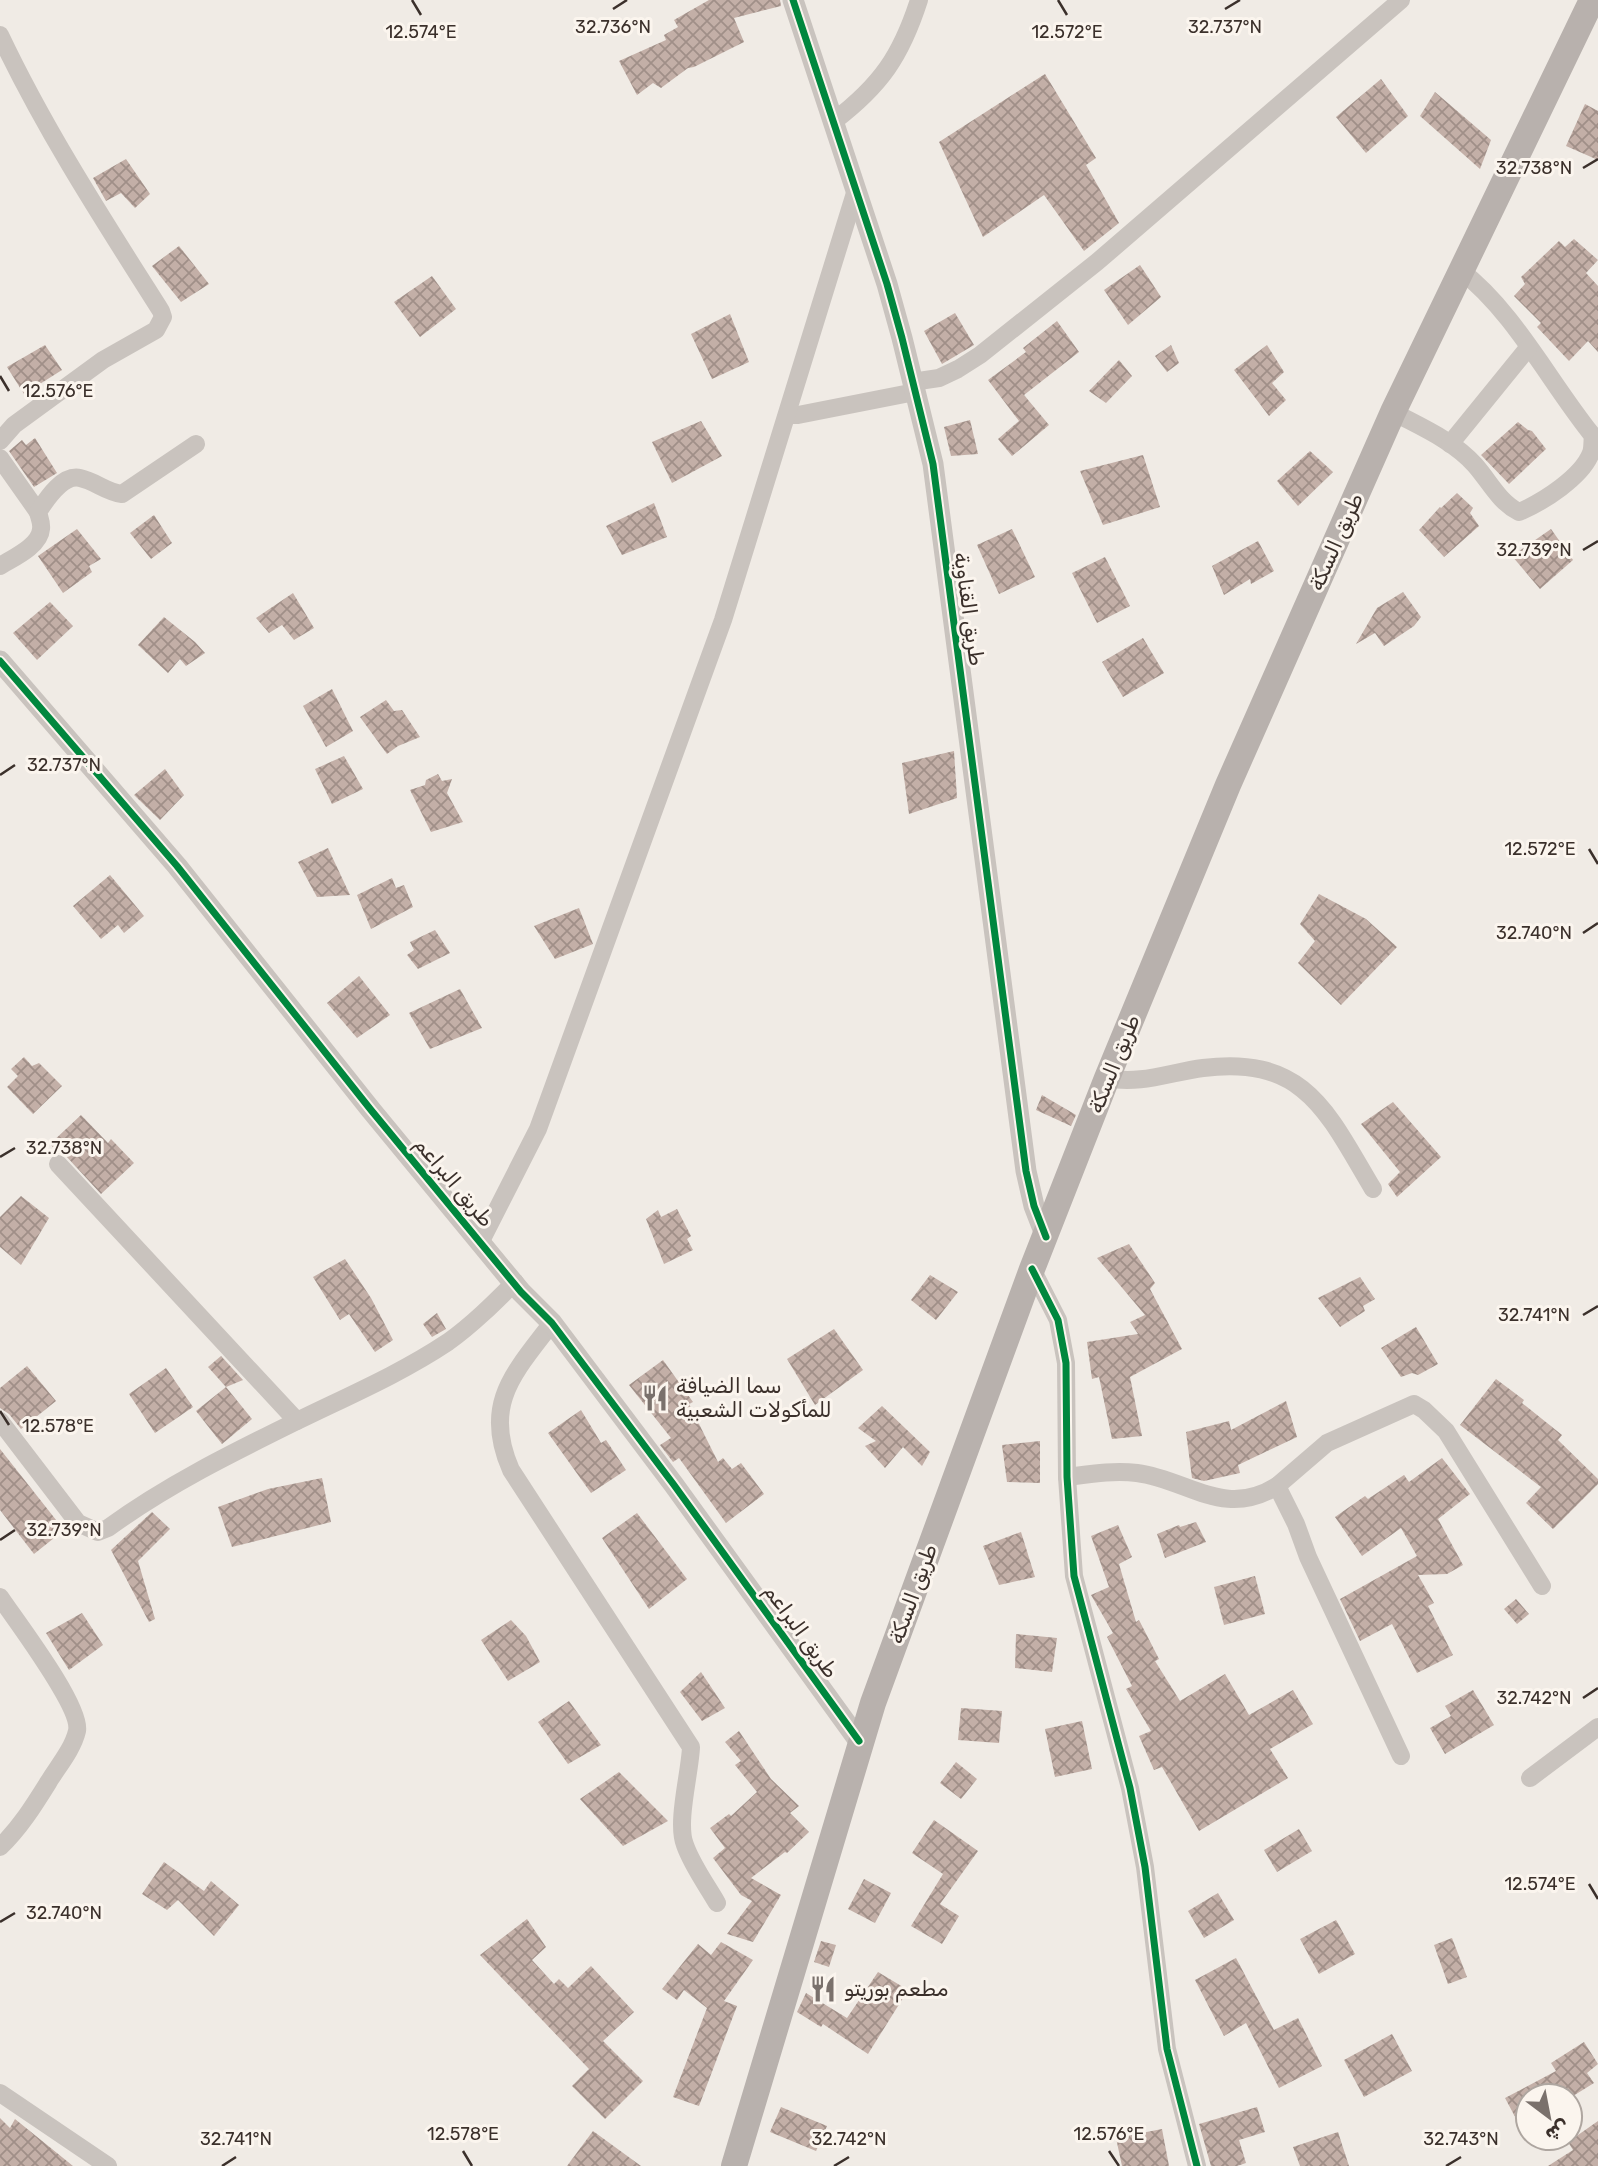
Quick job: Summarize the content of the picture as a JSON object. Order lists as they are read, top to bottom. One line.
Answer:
{"streets":{"main road":["طريق السكة"],"street":["طريق القناوية","طريق البراعم"]},"crossings":[["طريق السكة","طريق القناوية"],["طريق السكة","طريق البراعم"]],"places":{"restaurant":["سما الضيافة للمأكولات الشعبية","مطعم بوريتو"]},"north":"bottom right","coordinates":["32.736°N","32.737°N","12.574°E","12.572°E","32.738°N","12.576°E","32.739°N","32.740°N","32.741°N","12.578°E","32.742°N","32.743°N"]}
